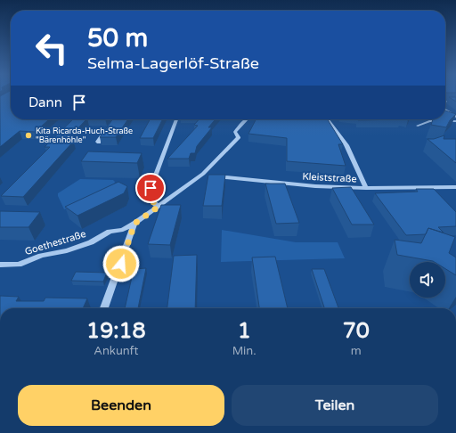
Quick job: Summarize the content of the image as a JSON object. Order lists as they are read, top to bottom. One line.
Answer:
{"streets":{"street":["Kleiststraße","Goethestraße"]},"crossings":[["Kleiststraße","Goethestraße"]],"places":["Kita Ricarda-Huch-Straße \"Bärenhöhle\""],"page":{"turn":["50 m","Selma-Lagerlöf-Straße"],"then":"Dann","eta":["19:18","Ankunft","1","Min.","70","m"],"buttons":["Beenden","Teilen"]}}
